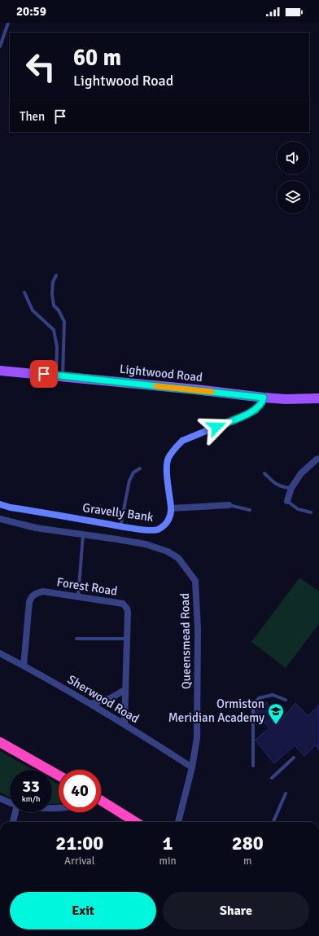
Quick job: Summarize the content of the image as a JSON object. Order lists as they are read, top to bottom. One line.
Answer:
{"streets":{"main road":["Lightwood Road"],"street":["Gravelly Bank","Forest Road","Queensmead Road","Sherwood Road"]},"crossings":[["Lightwood Road","Gravelly Bank"],["Forest Road","Sherwood Road"],["Queensmead Road","Sherwood Road"]],"places":{"school or university":["Ormiston Meridian Academy"]},"page":{"status":"20:59","turn":["60 m","Lightwood Road"],"then":"Then","speed":"33 km/h","limit":"40","eta":["21:00","Arrival","1","min","280","m"],"buttons":["Exit","Share"]}}
